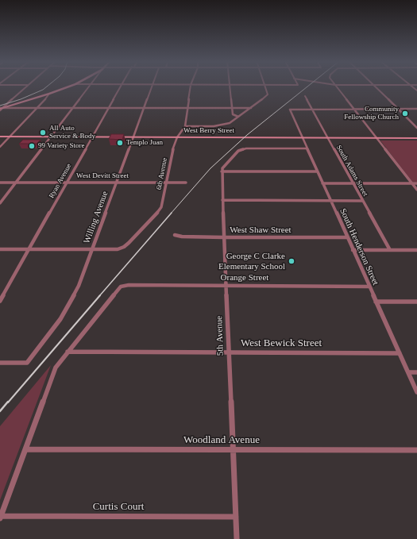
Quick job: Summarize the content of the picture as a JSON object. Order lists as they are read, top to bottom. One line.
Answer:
{"streets":{"main road":["West Berry Street"],"street":["South Adams Street","6th Avenue","West Devitt Street","Ryan Avenue","Willing Avenue","West Shaw Street","South Henderson Street","Orange Street","5th Avenue","West Bewick Street","Woodland Avenue","Curtis Court"]},"crossings":[["West Berry Street","South Adams Street"],["West Berry Street","6th Avenue"],["West Berry Street","Ryan Avenue"],["West Berry Street","Willing Avenue"],["West Berry Street","South Henderson Street"],["South Adams Street","South Henderson Street"],["6th Avenue","West Devitt Street"],["6th Avenue","Willing Avenue"],["West Devitt Street","Ryan Avenue"],["West Devitt Street","Willing Avenue"],["West Shaw Street","South Henderson Street"],["West Shaw Street","5th Avenue"],["South Henderson Street","Orange Street"],["South Henderson Street","West Bewick Street"],["Orange Street","5th Avenue"],["Orange Street","West Bewick Street"],["5th Avenue","West Bewick Street"],["5th Avenue","Woodland Avenue"],["5th Avenue","Curtis Court"]],"places":["Community Fellowship Church","All Auto Service & Body","Templo Juan","99 Variety Store","George C Clarke Elementary School"]}
